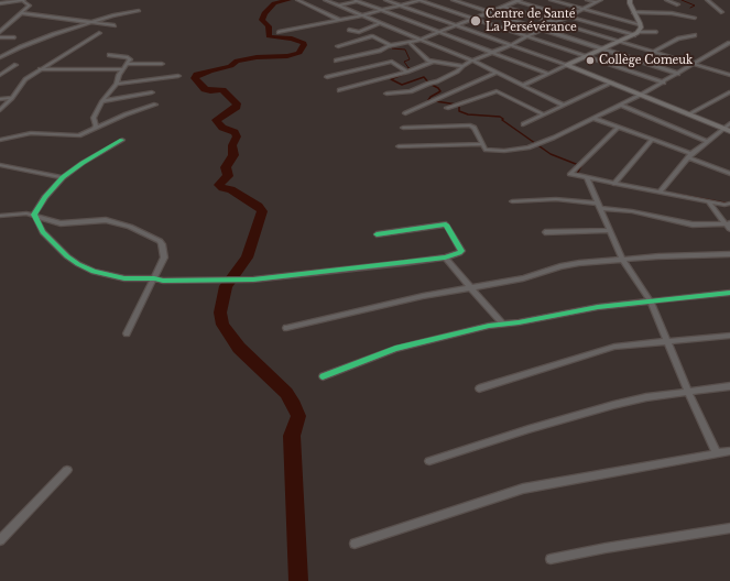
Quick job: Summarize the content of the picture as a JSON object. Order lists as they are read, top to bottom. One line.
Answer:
{"places":["Centre de Santé La Persévérance","Collège Comeuk"]}
